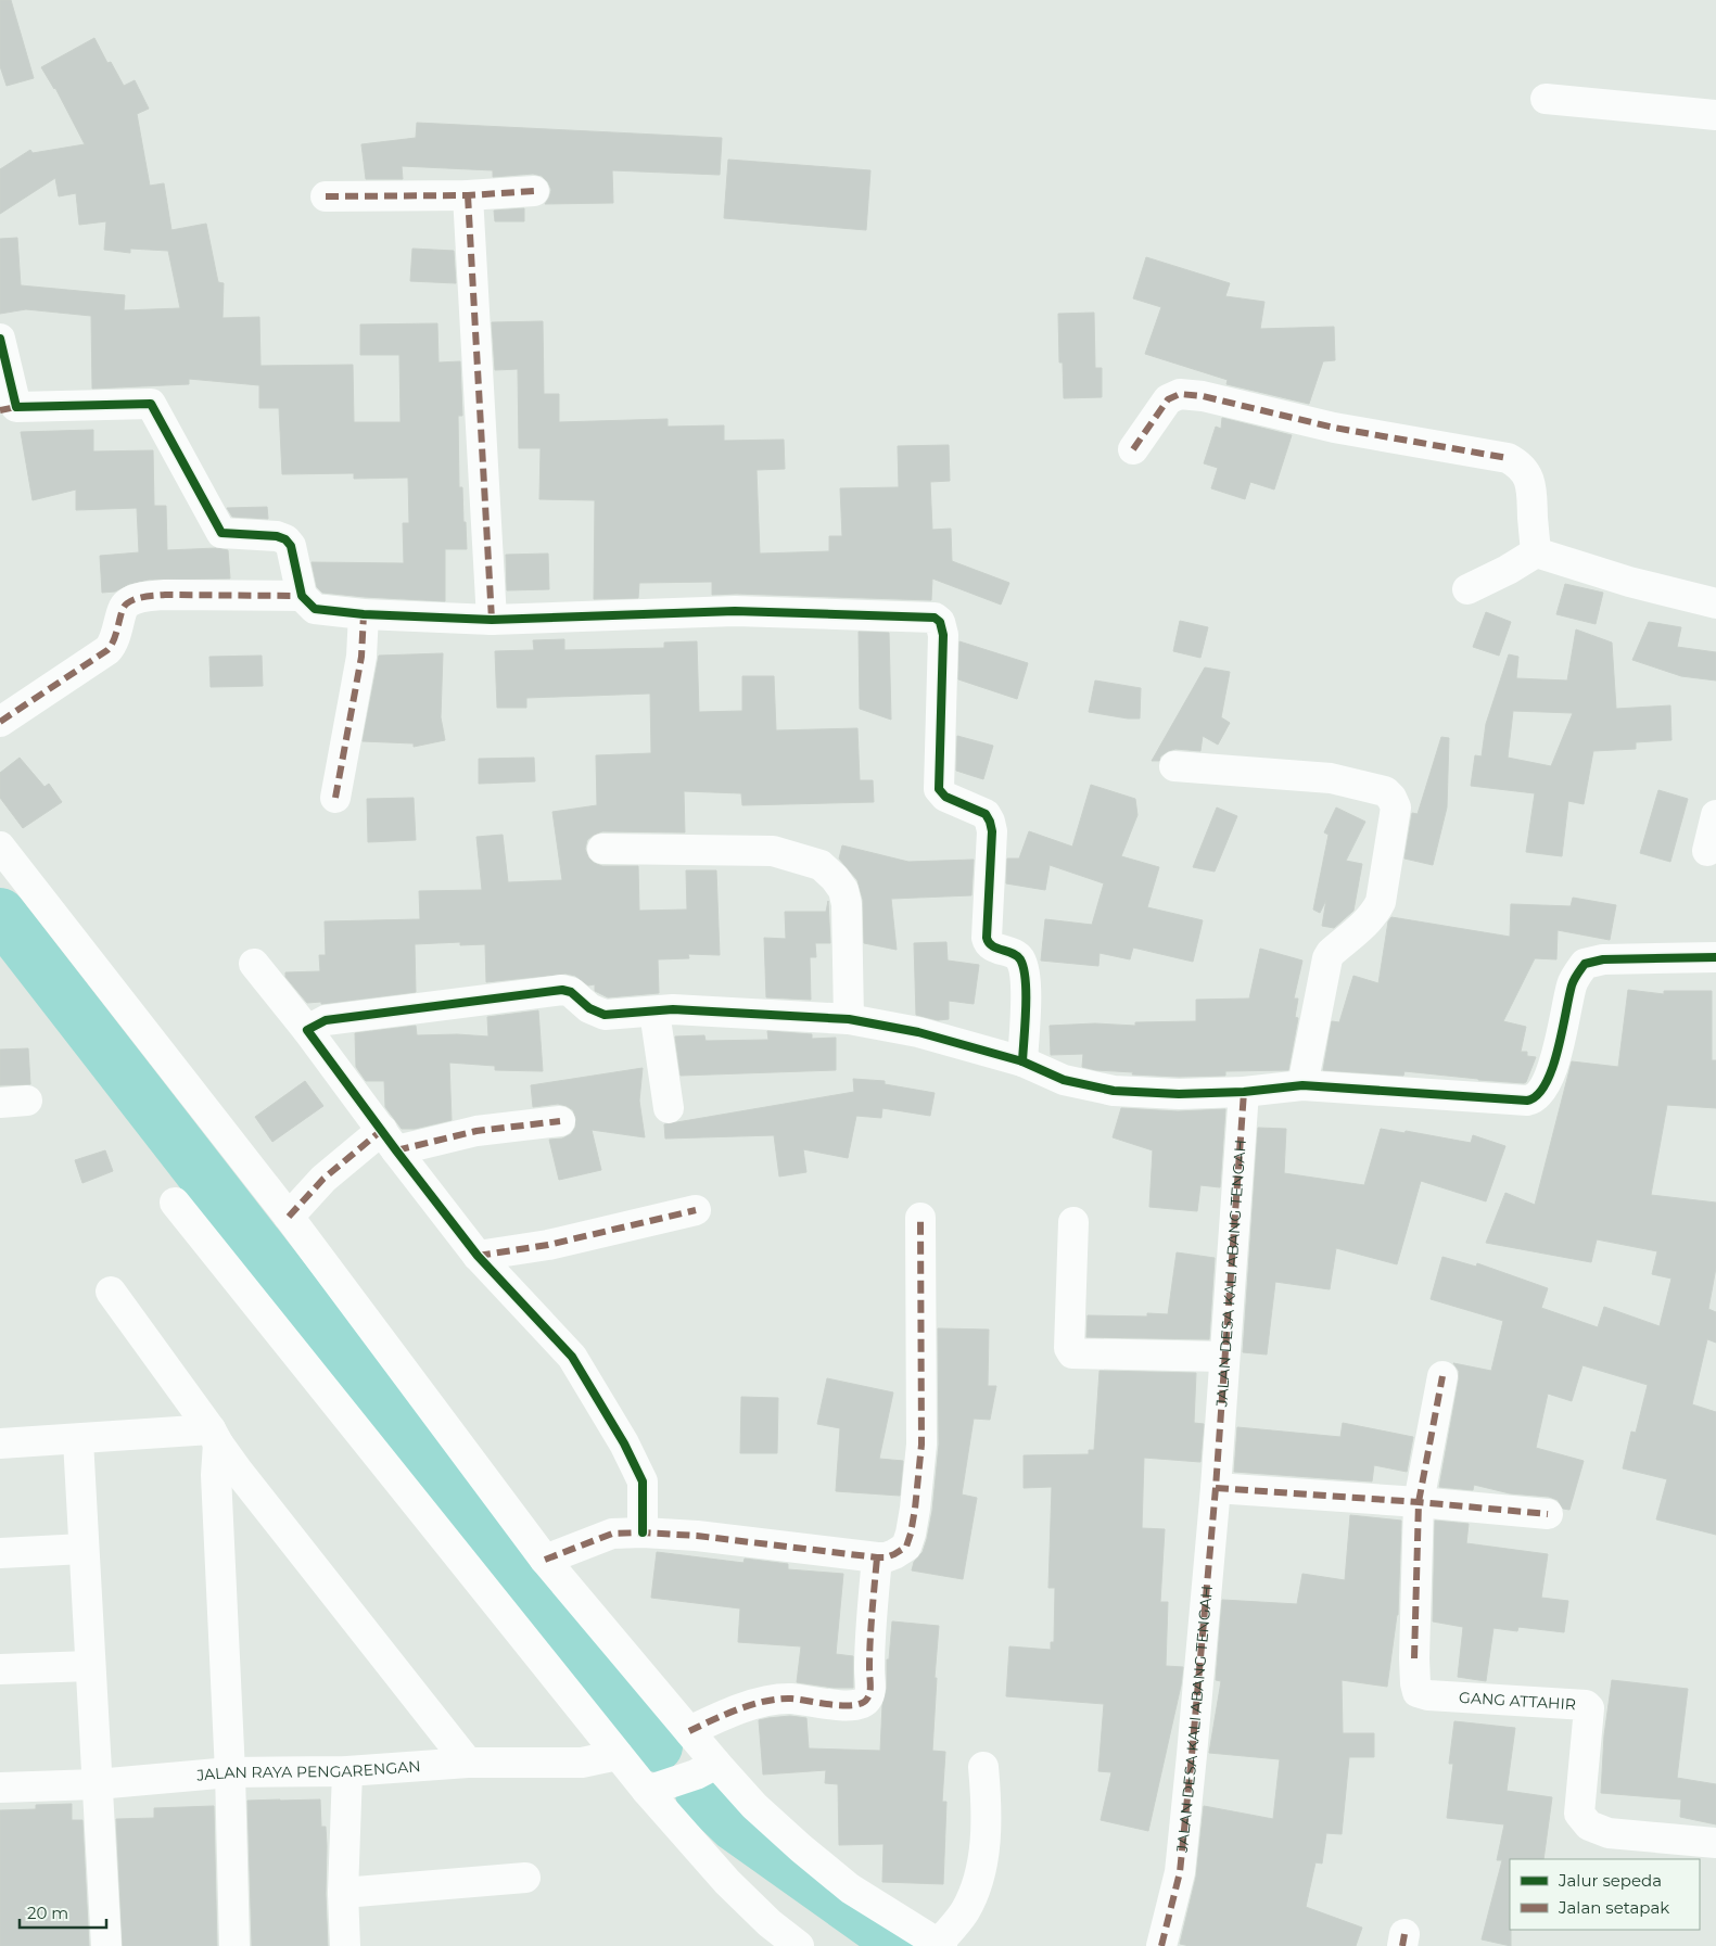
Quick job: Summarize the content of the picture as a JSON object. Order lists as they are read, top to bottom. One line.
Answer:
{"streets":{"street":["JALAN DESA KALI ABANG TENGAH","GANG ATTAHIR","JALAN RAYA PENGARENGAN"]},"legend":["Jalur sepeda","Jalan setapak"],"scale_bar":"20 m"}
